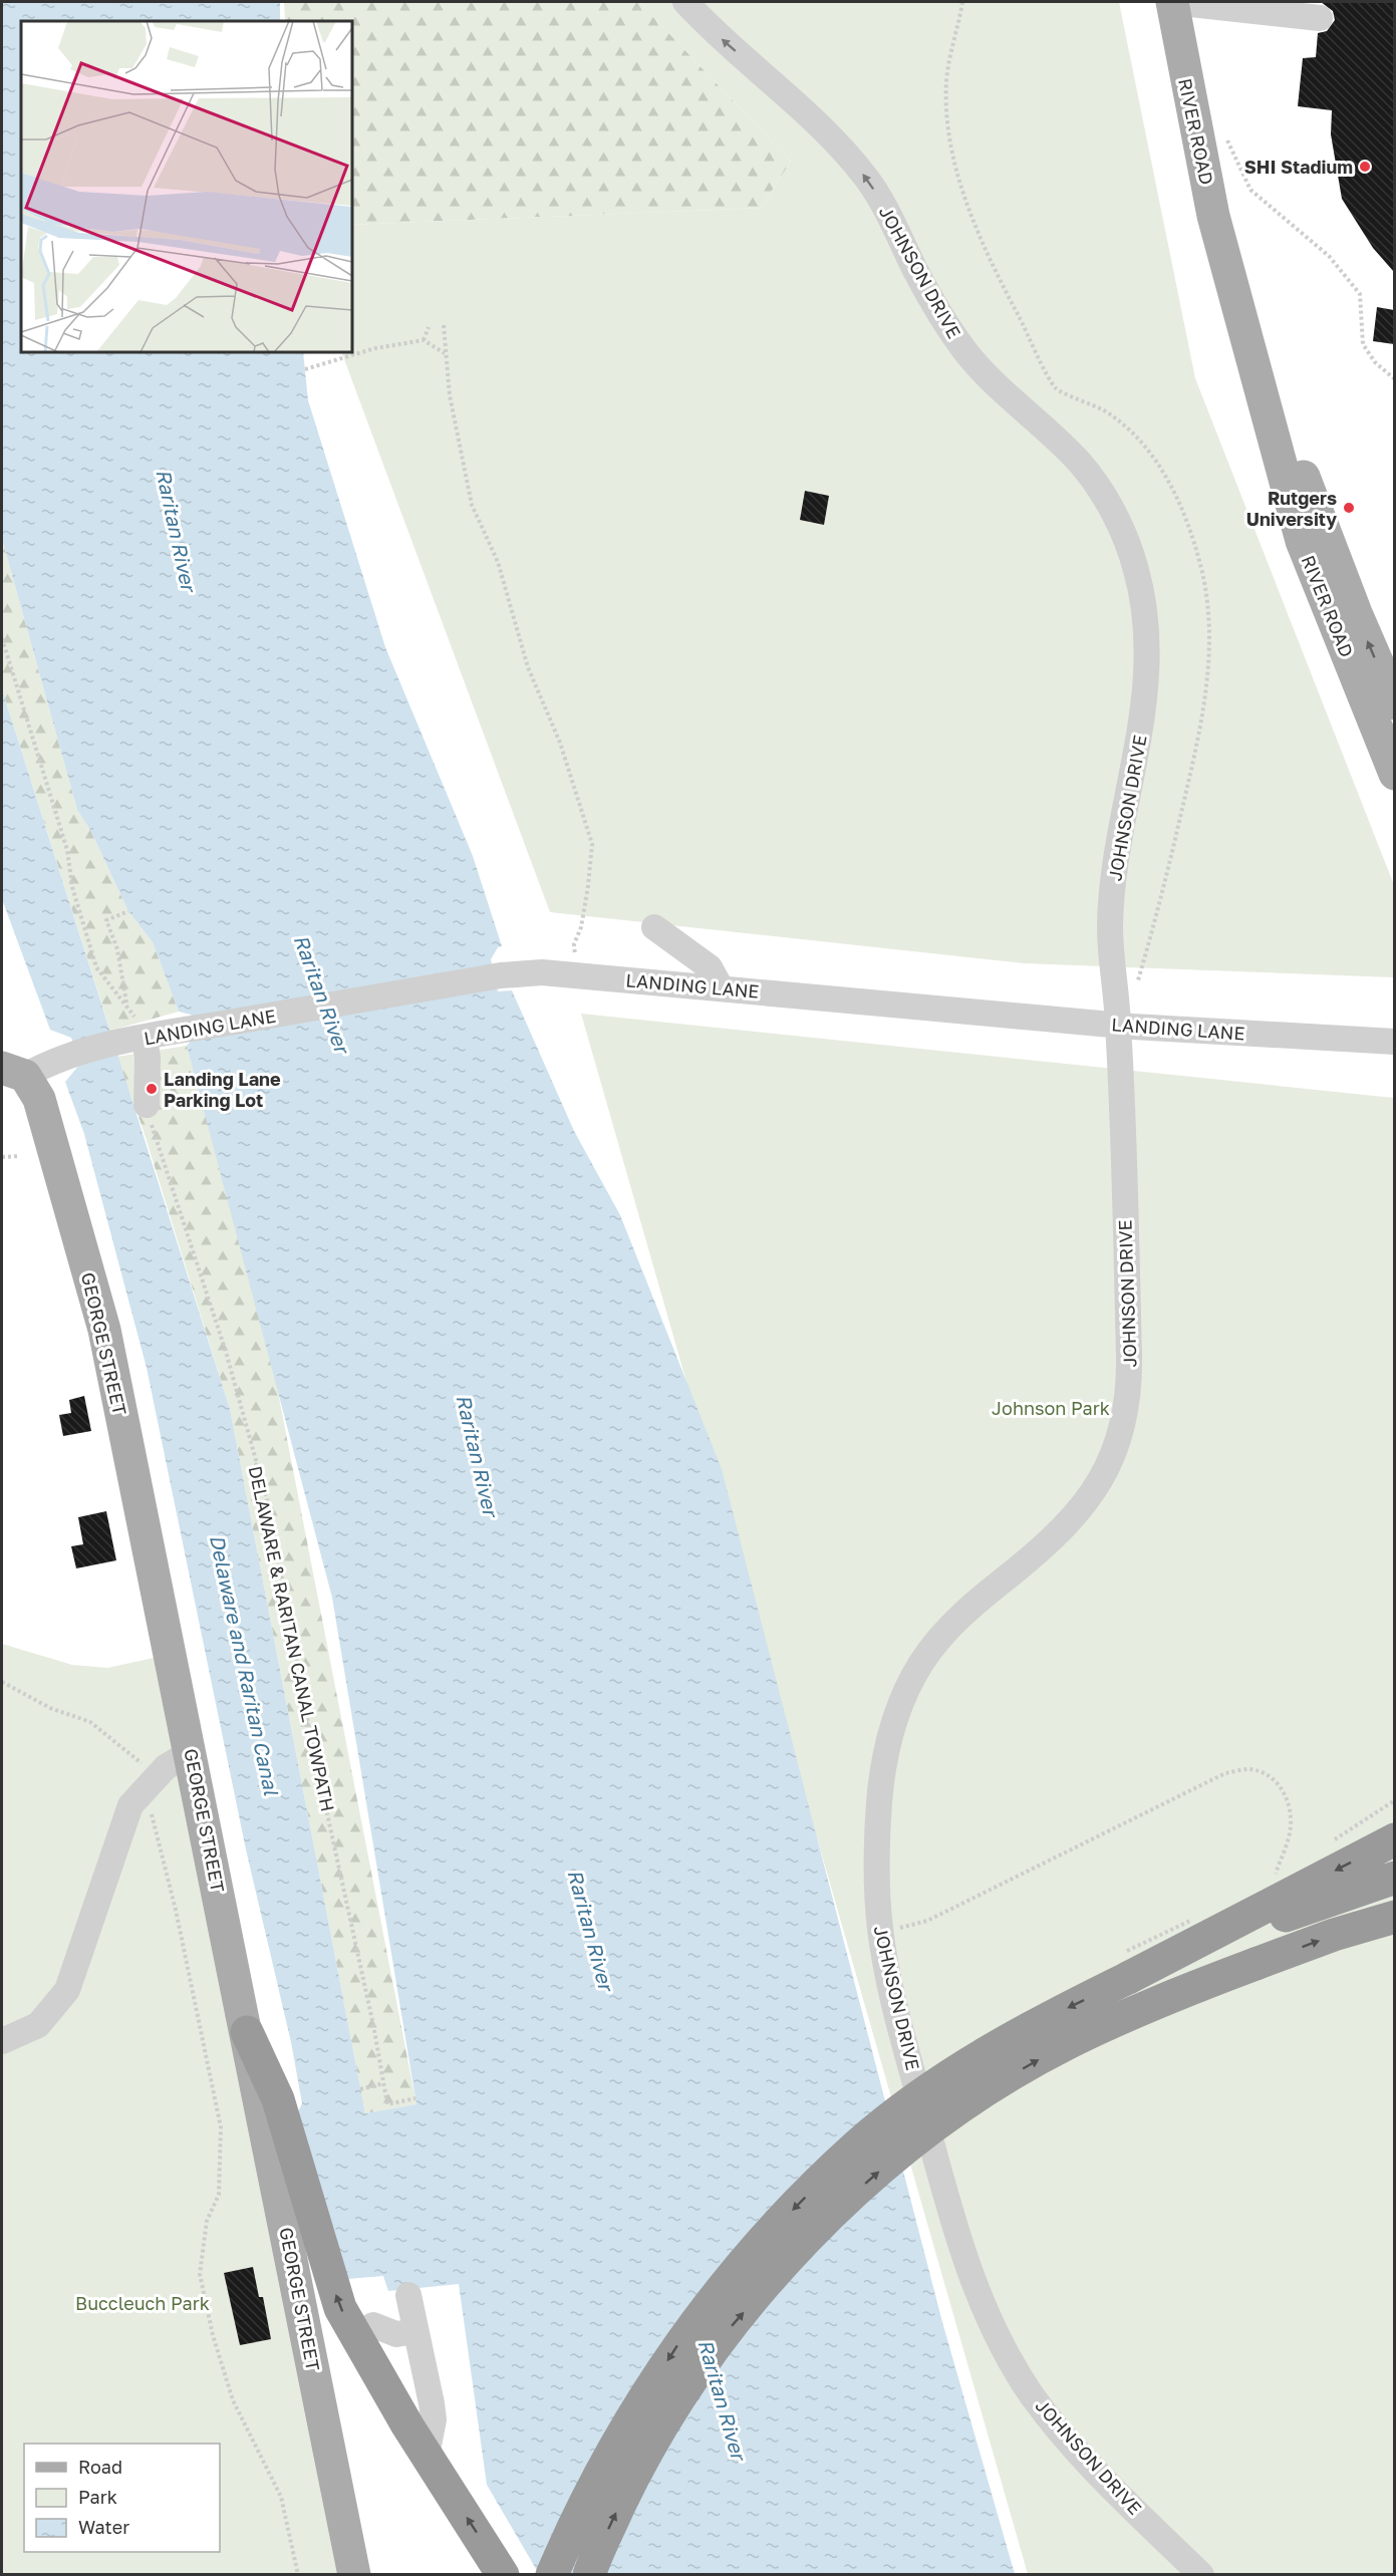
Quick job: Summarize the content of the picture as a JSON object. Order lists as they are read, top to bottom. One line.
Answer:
{"streets":{"main road":["RIVER ROAD","GEORGE STREET"],"street":["JOHNSON DRIVE","LANDING LANE"],"path":["DELAWARE & RARITAN CANAL TOWPATH"]},"crossings":[["JOHNSON DRIVE","LANDING LANE"],["LANDING LANE","GEORGE STREET"]],"one_way":["JOHNSON DRIVE"],"water":["Raritan River","Delaware and Raritan Canal"],"parks":["Johnson Park","Buccleuch Park"],"places":["SHI Stadium","Rutgers University","Landing Lane Parking Lot"],"legend":["Road","Park","Water"]}
